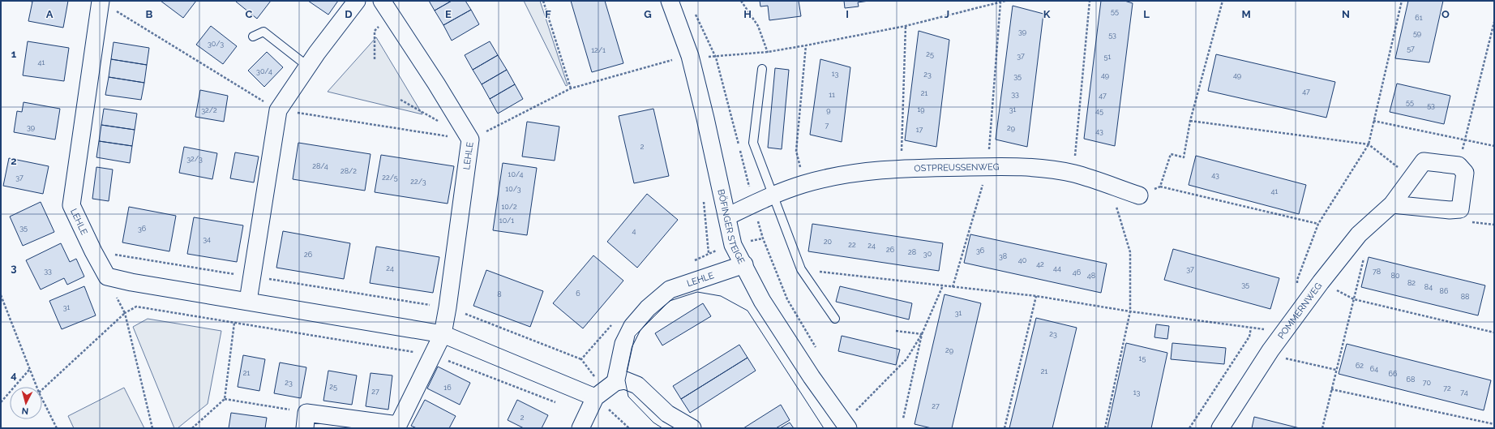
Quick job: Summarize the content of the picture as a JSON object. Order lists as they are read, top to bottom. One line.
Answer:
{"streets":{"street":["LEHLE","OSTPREUSSENWEG","BÖFINGER STEIGE","POMMERNWEG"]},"crossings":[["LEHLE","BÖFINGER STEIGE"],["OSTPREUSSENWEG","BÖFINGER STEIGE"]],"house_numbers":["55","61","39","59","53","30/3","57","12/1","25","37","51","41","30/4","13","23","49","49","35","47","21","33","11","47","55","53","19","31","32/2","9","45","7","39","29","17","43","2","32/3","28/4","28/2","10/4","43","37","22/5","22/3","10/3","41","10/2","10/1","35","36","4","34","20","22","24","26","36","28","30","26","38","40","42","24","44","37","33","78","46","48","80","82","35","84","86","6","8","88","31","31","23","29","15","62","64","21","21","66","68","23","70","25","16","72","27","13","74","27","2"],"north":"bottom","grid":{"columns":["A","B","C","D","E","F","G","H","I","J","K","L","M","N","O"],"rows":["1","2","3","4"]}}
